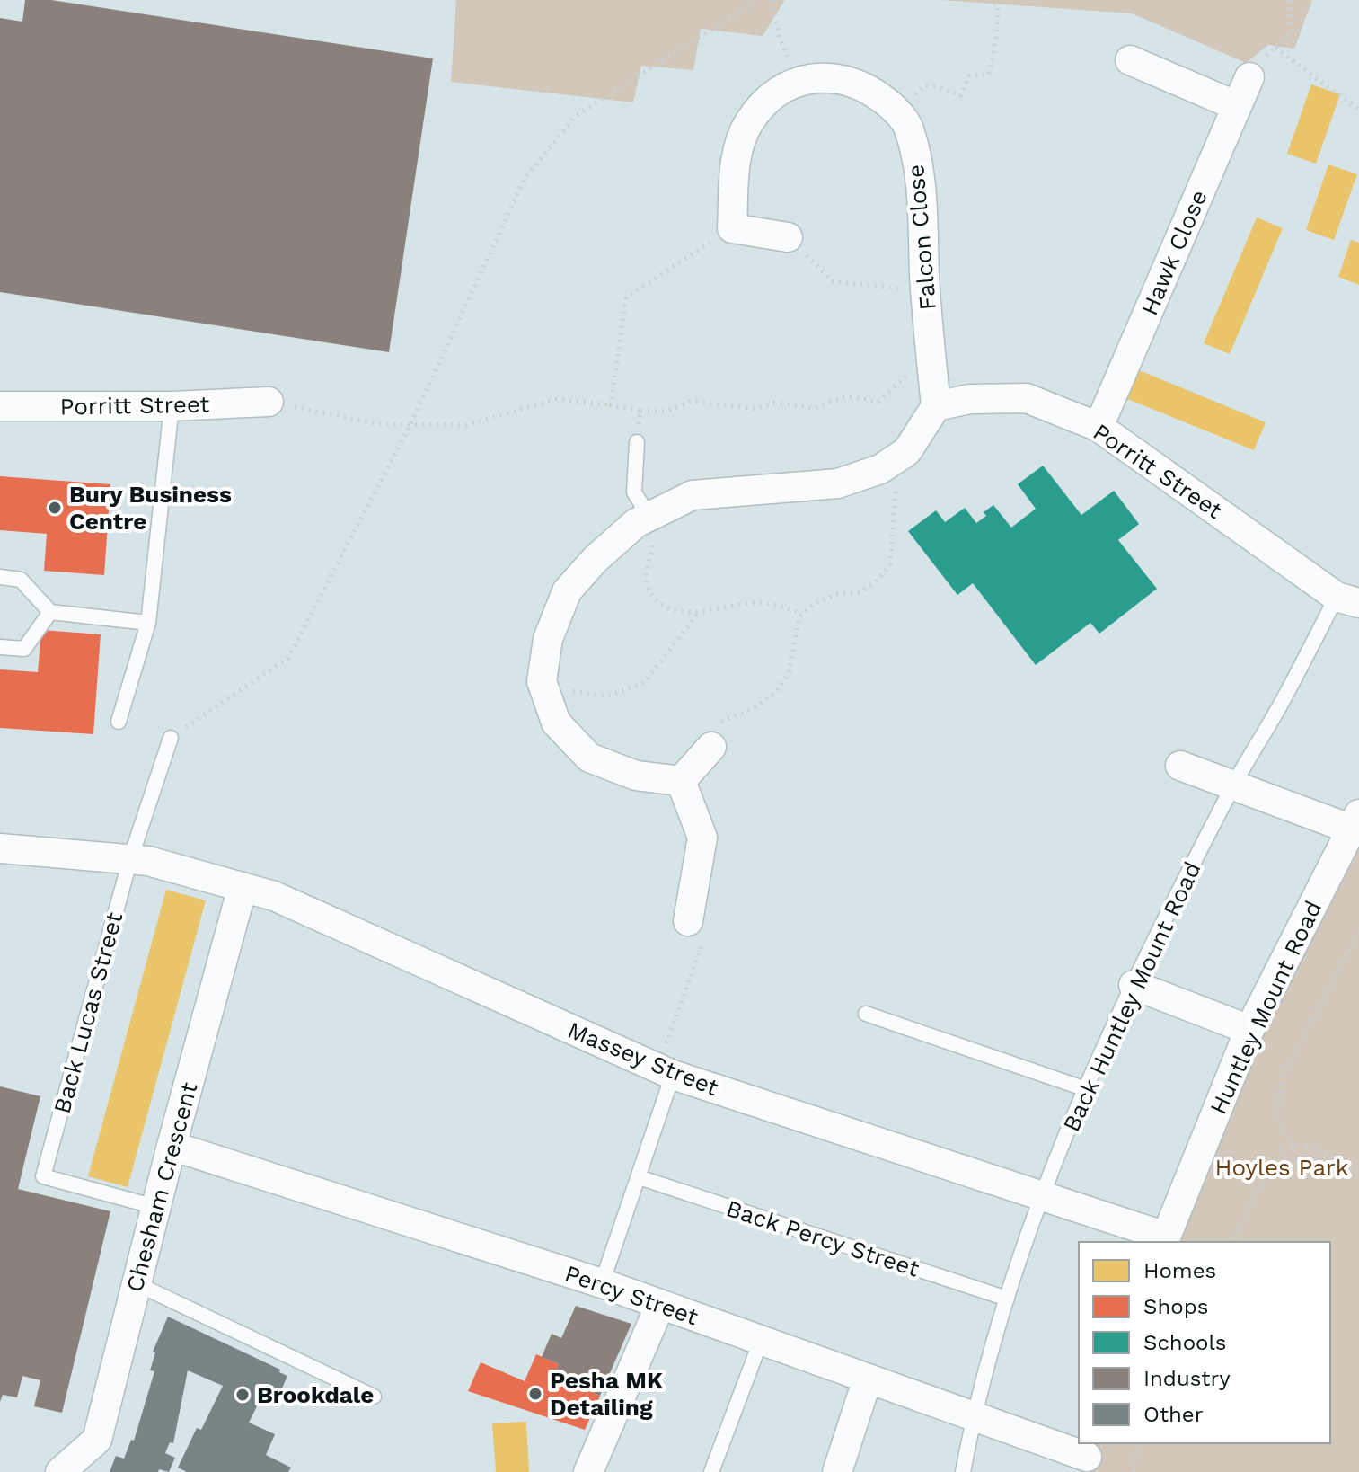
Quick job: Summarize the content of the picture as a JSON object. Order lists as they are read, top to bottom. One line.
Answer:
{"streets":{"street":["Falcon Close","Hawk Close","Porritt Street","Huntley Mount Road","Massey Street","Chesham Crescent","Percy Street"],"lane":["Back Huntley Mount Road","Back Lucas Street","Back Percy Street"]},"crossings":[["Falcon Close","Porritt Street"],["Hawk Close","Porritt Street"],["Porritt Street","Back Huntley Mount Road"],["Back Huntley Mount Road","Massey Street"],["Back Huntley Mount Road","Back Percy Street"],["Back Huntley Mount Road","Percy Street"],["Huntley Mount Road","Massey Street"],["Back Lucas Street","Massey Street"],["Back Lucas Street","Chesham Crescent"],["Massey Street","Chesham Crescent"],["Chesham Crescent","Percy Street"]],"parks":["Hoyles Park"],"places":["Bury Business Centre","Pesha MK Detailing","Brookdale"],"legend":["Homes","Shops","Schools","Industry","Other"]}
